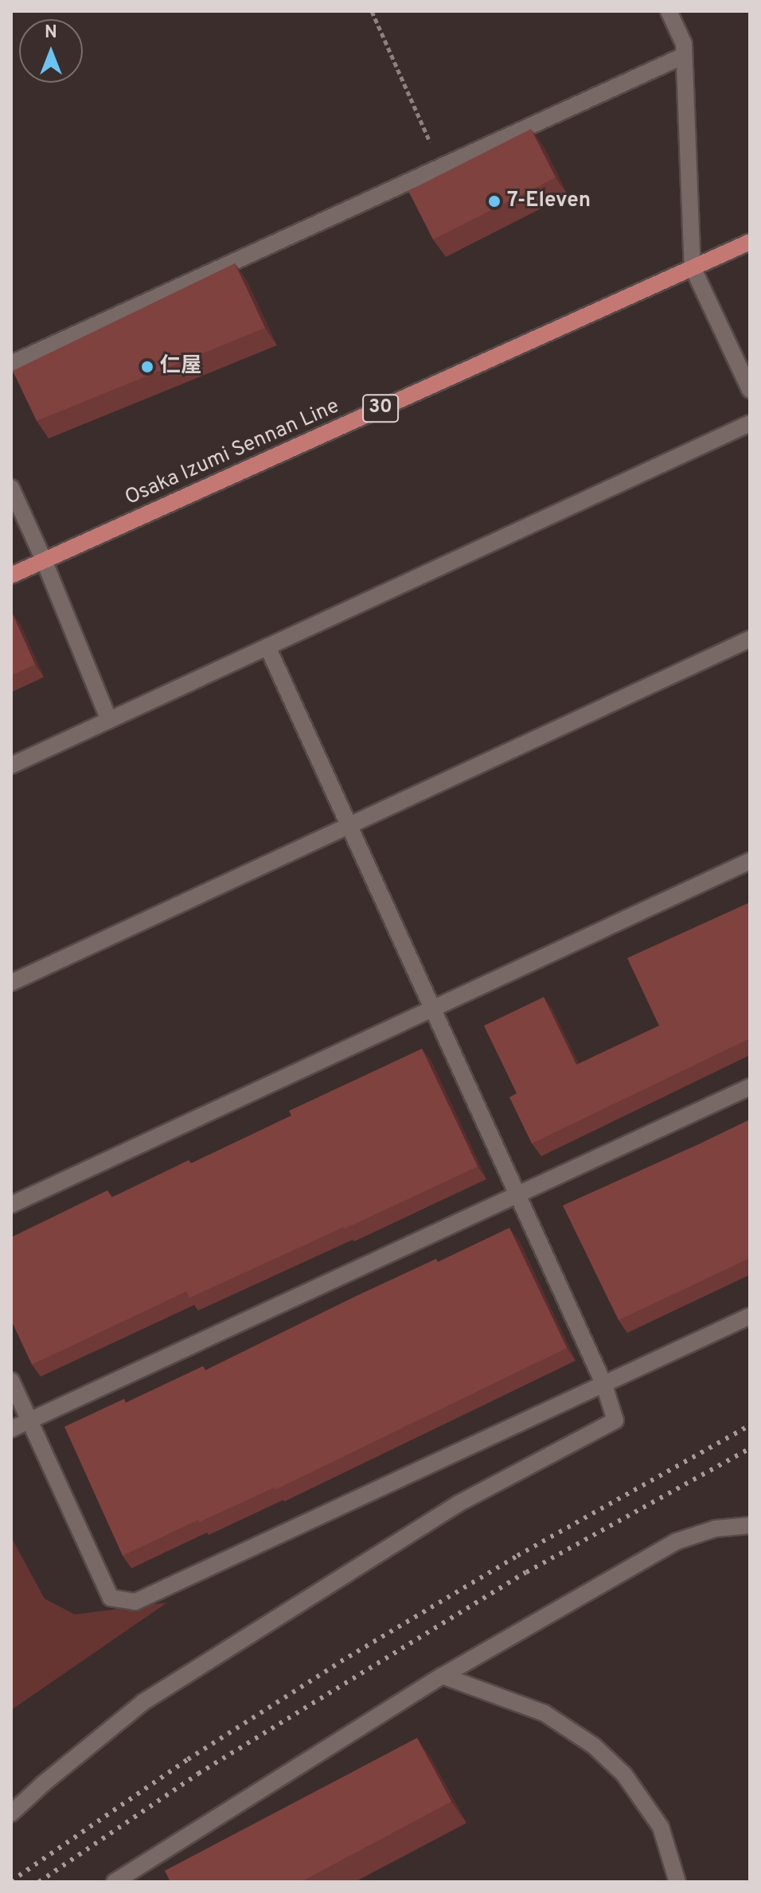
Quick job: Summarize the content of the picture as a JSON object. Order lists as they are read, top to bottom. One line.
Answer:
{"streets":{"main road":["30","Osaka Izumi Sennan Line"]},"places":["7-Eleven","仁屋"],"north":"top"}
